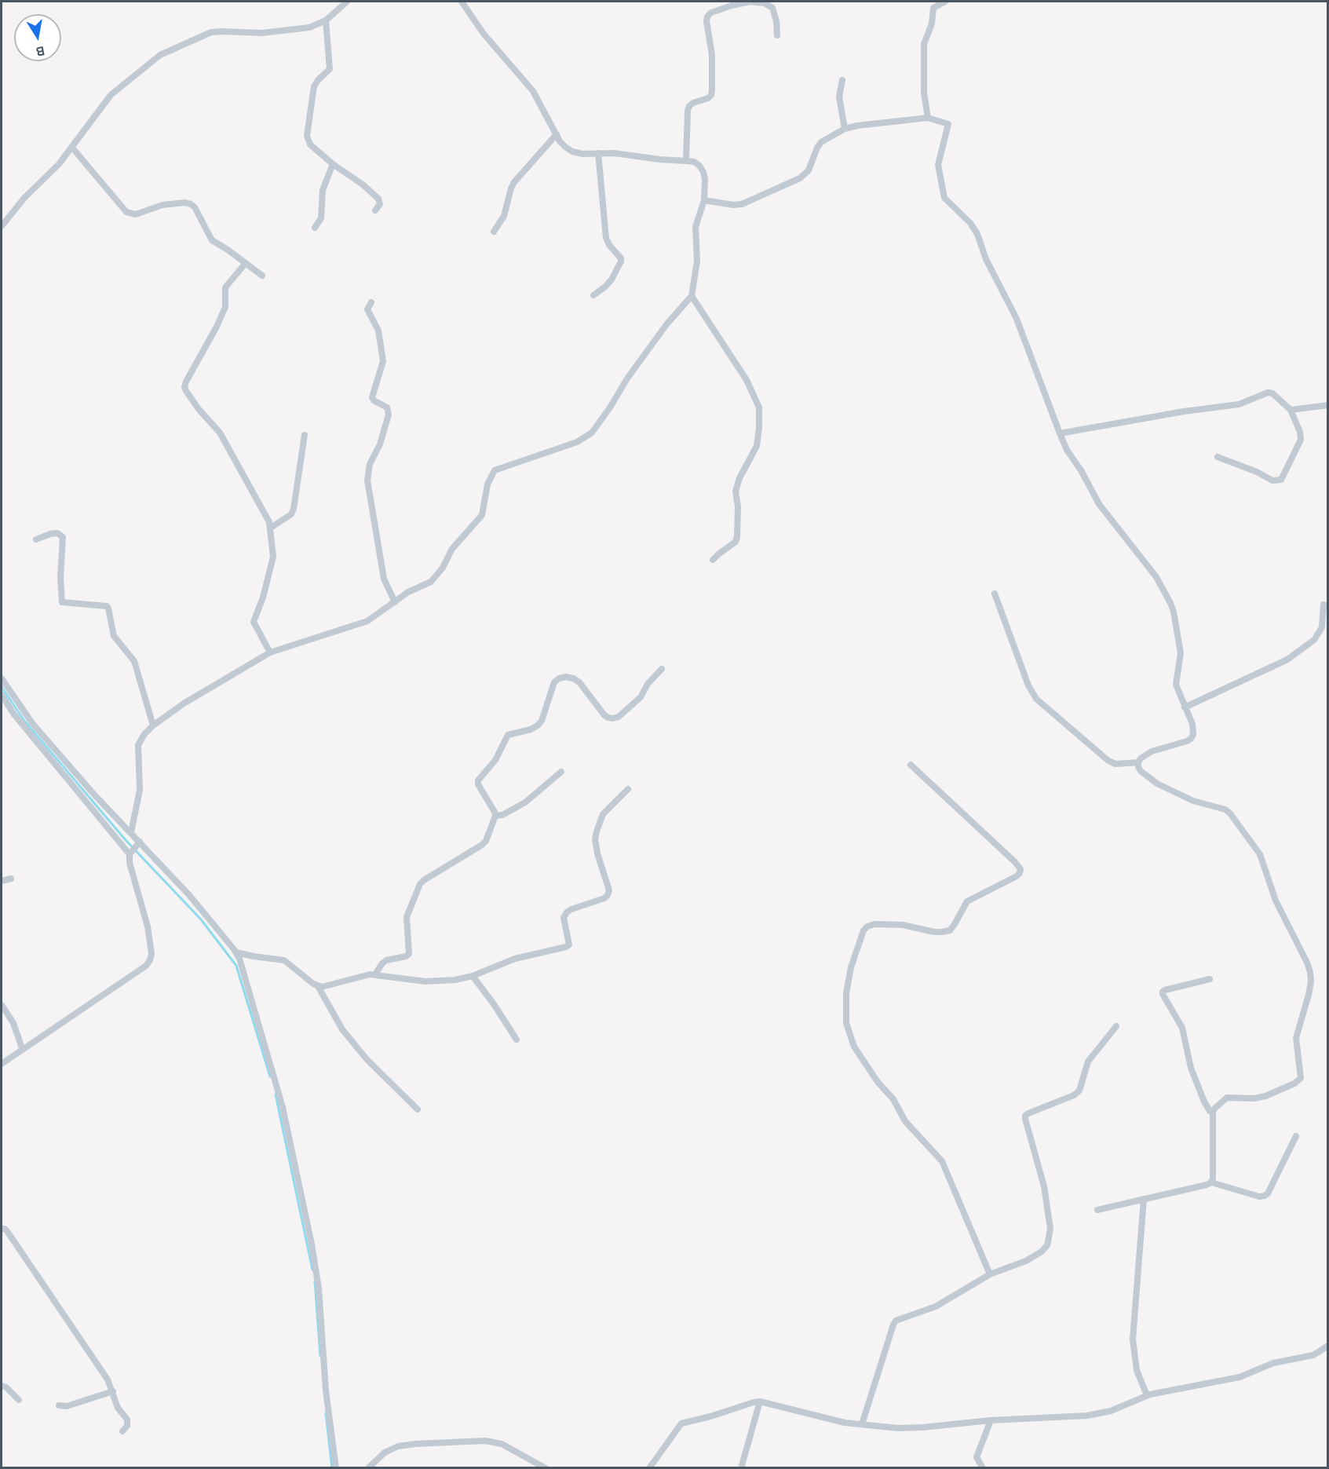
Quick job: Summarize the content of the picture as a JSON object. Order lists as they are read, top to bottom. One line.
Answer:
{"north":"bottom"}
